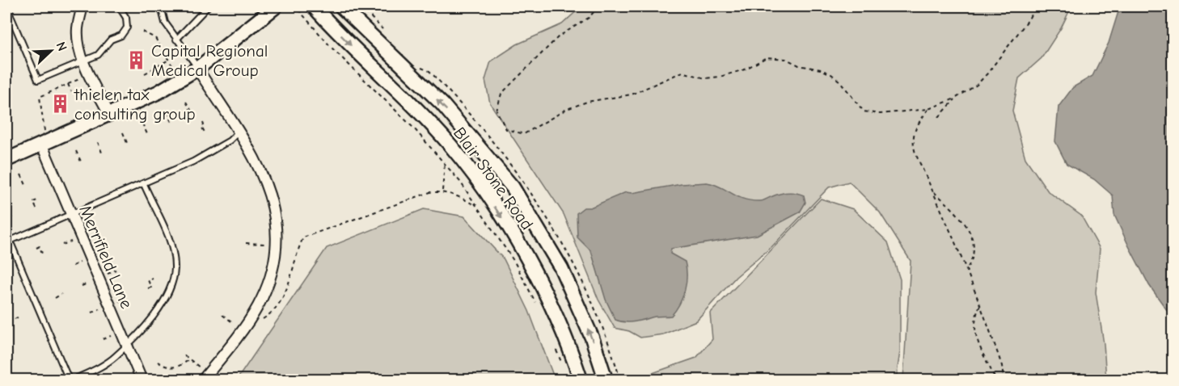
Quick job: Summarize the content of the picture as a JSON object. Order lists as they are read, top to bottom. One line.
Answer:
{"streets":{"street":["Blair Stone Road","Merrifield Lane"]},"places":{"building":["Capital Regional Medical Group","thielen tax consulting group"]},"north":"top right"}
